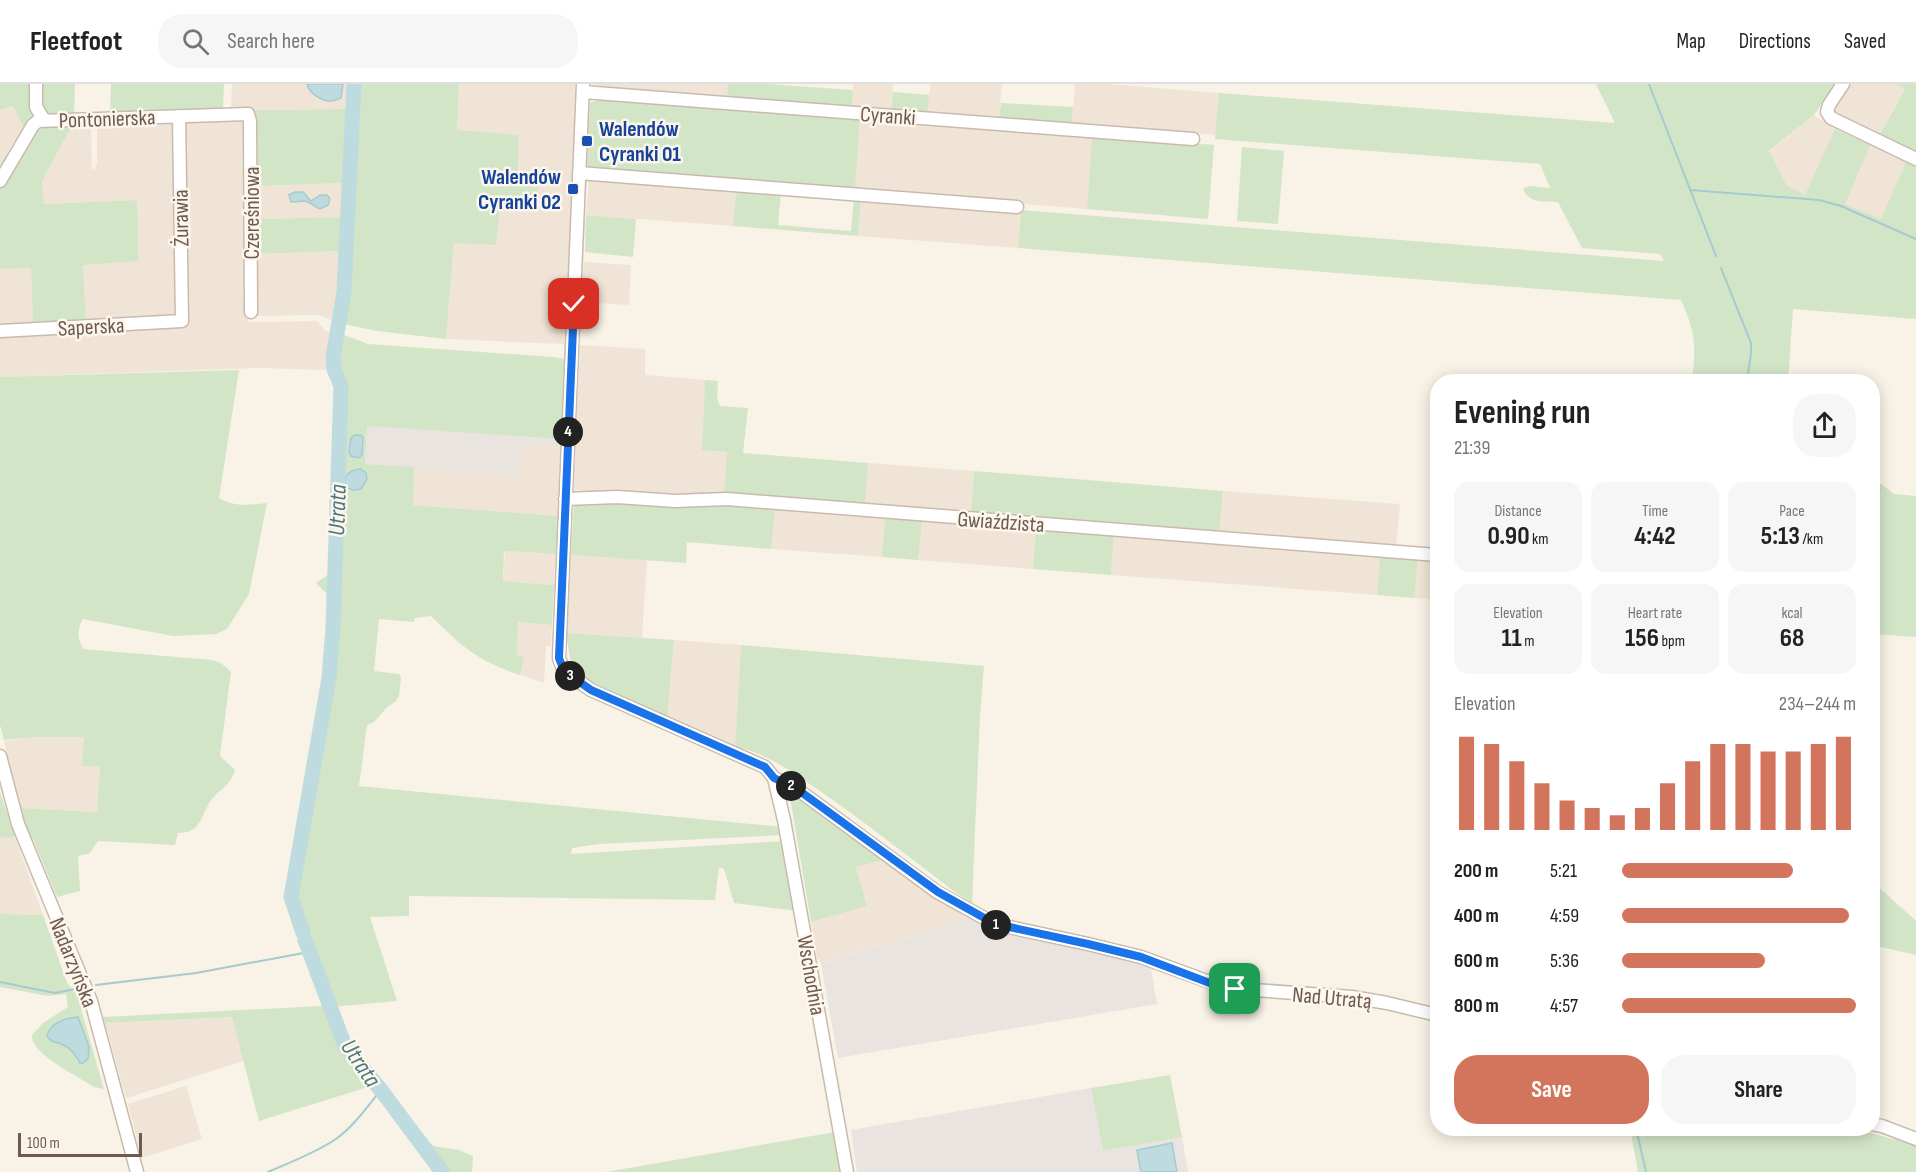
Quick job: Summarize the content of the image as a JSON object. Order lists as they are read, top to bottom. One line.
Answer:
{"streets":{"street":["Cyranki","Pontonierska","Czereśniowa","Żurawia","Saperska","Gwiaździsta","Nadarzyńska","Wschodnia","Nad Utratą"]},"crossings":[["Cyranki","Nad Utratą"],["Pontonierska","Czereśniowa"],["Pontonierska","Żurawia"],["Żurawia","Saperska"],["Gwiaździsta","Nad Utratą"],["Wschodnia","Nad Utratą"]],"water":["Utrata"],"places":{"transit":["Walendów Cyranki 01","Walendów Cyranki 02"]},"scale_bar":"100 m","page":{"header":"Fleetfoot","search":"Search here","nav":["Map","Directions","Saved"],"heading":["Evening run","21:39"],"pins":["4","3","2","1"],"stats":[["Distance","0.90 km"],["Time","4:42"],["Pace","5:13 /km"],["Elevation","11 m"],["Heart rate","156 bpm"],["kcal","68"]],"chart":["Elevation","234–244 m"],"list":[{"name":"200 m","note":"5:21"},{"name":"400 m","note":"4:59"},{"name":"600 m","note":"5:36"},{"name":"800 m","note":"4:57"}],"buttons":["Save","Share"],"scale":"100 m"}}
